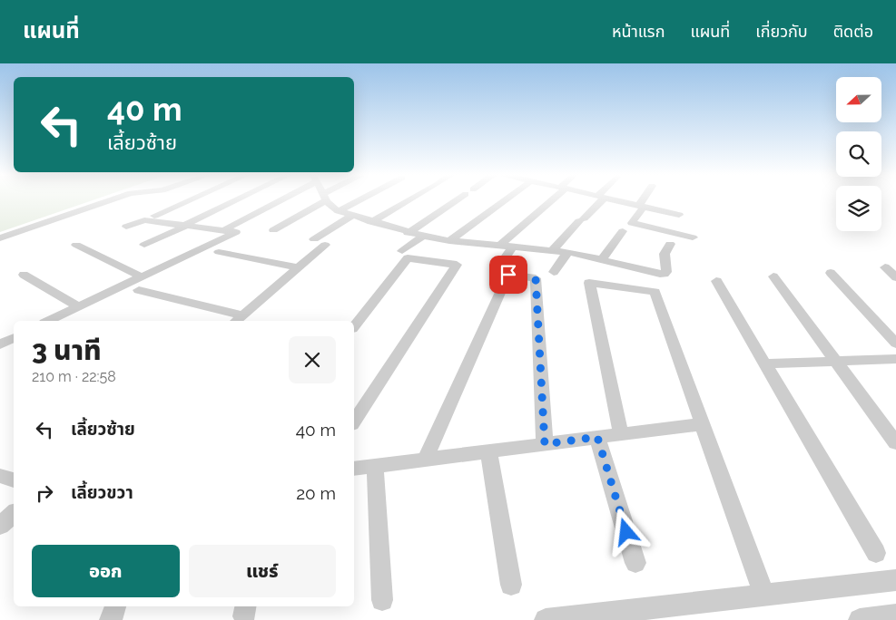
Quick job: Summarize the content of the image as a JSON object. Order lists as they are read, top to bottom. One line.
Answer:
{"north":"left","page":{"header":"แผนที่","nav":["หน้าแรก","แผนที่","เกี่ยวกับ","ติดต่อ"],"turn":["40 m","เลี้ยวซ้าย"],"heading":["3 นาที","210 m · 22:58"],"list":[{"name":"เลี้ยวซ้าย","value":"40 m"},{"name":"เลี้ยวขวา","value":"20 m"}],"buttons":["ออก","แชร์"]}}
